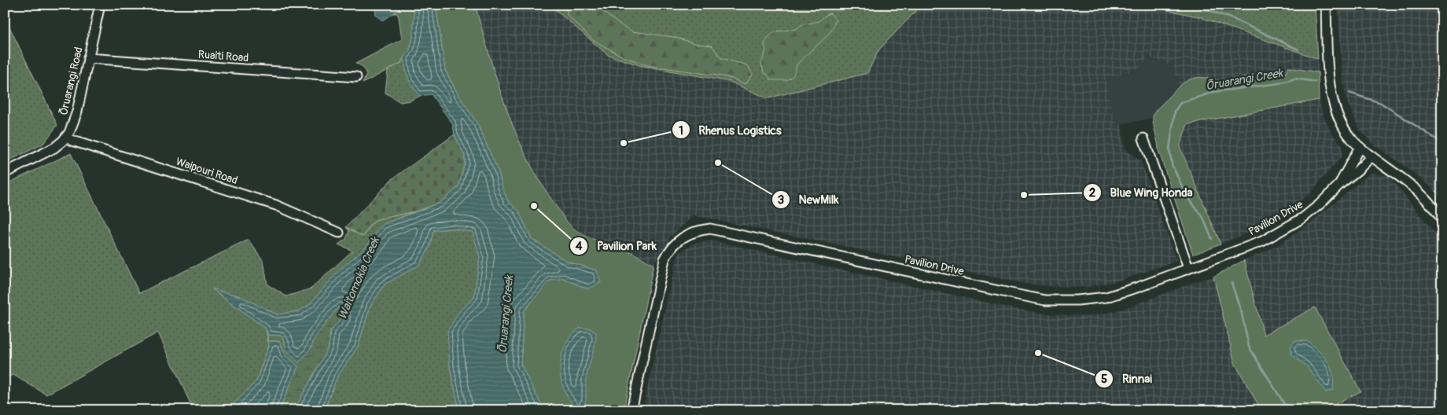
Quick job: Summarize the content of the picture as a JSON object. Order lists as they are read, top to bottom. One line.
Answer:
{"streets":{"street":["Ruaiti Road","Ōruarangi Road","Waipouri Road","Pavilion Drive"]},"crossings":[["Ruaiti Road","Ōruarangi Road"],["Ōruarangi Road","Waipouri Road"]],"water":["Ōruarangi Creek","Waitomokia Creek"],"places":["Rhenus Logistics","NewMilk","Blue Wing Honda","Pavilion Park","Rinnai"]}
